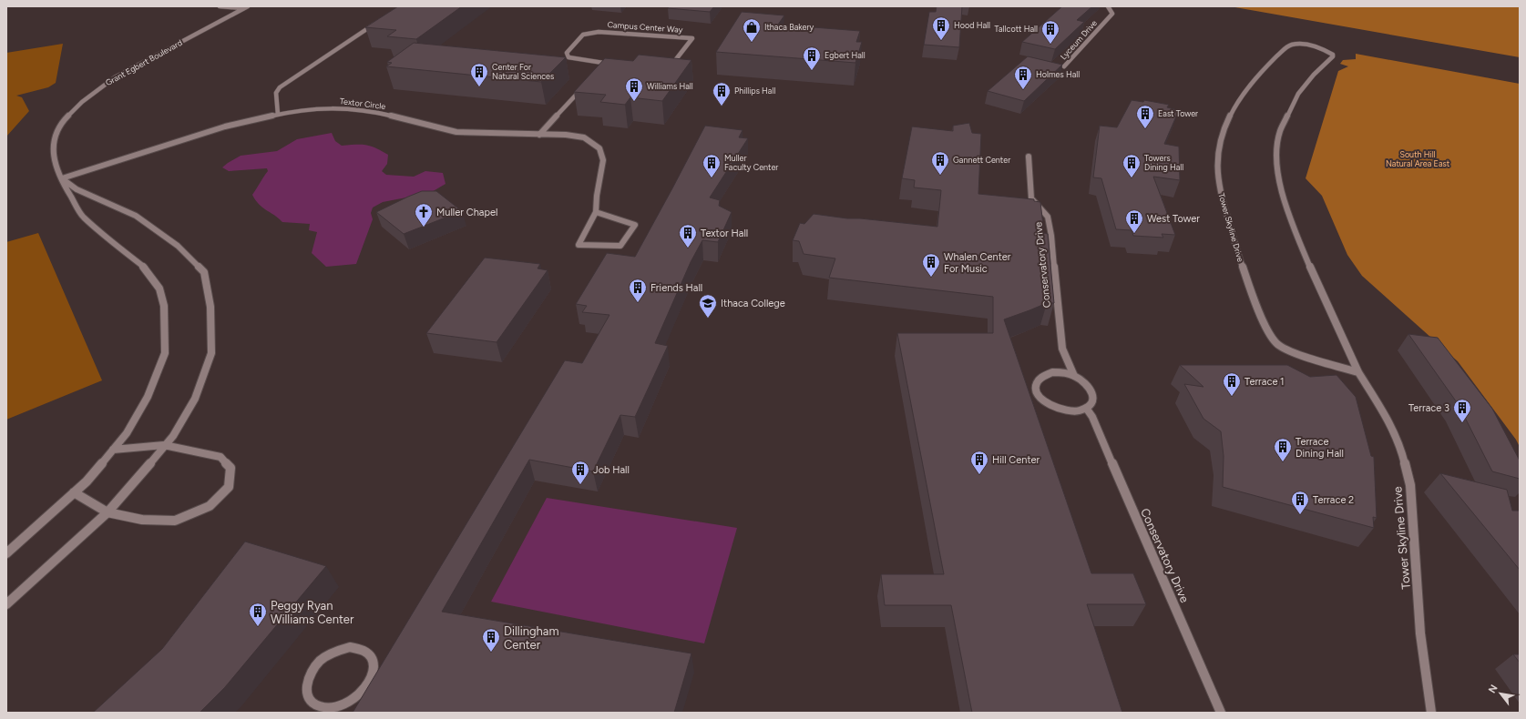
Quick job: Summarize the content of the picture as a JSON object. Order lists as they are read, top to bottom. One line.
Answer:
{"streets":{"street":["Campus Center Way","Lyceum Drive","Grant Egbert Boulevard","Textor Circle","Tower Skyline Drive","Conservatory Drive"]},"crossings":[["Grant Egbert Boulevard","Textor Circle"]],"parks":["South Hill Natural Area East"],"places":{"building":["Hood Hall","Tallcott Hall","Egbert Hall","Center For Natural Sciences","Holmes Hall","Williams Hall","Phillips Hall","East Tower","Gannett Center","Muller Faculty Center","Towers Dining Hall","West Tower","Textor Hall","Whalen Center For Music","Friends Hall","Terrace 1","Terrace 3","Terrace Dining Hall","Hill Center","Job Hall","Terrace 2","Peggy Ryan Williams Center","Dillingham Center"],"shop":["Ithaca Bakery"],"church":["Muller Chapel"],"school or university":["Ithaca College"]},"north":"top left"}
